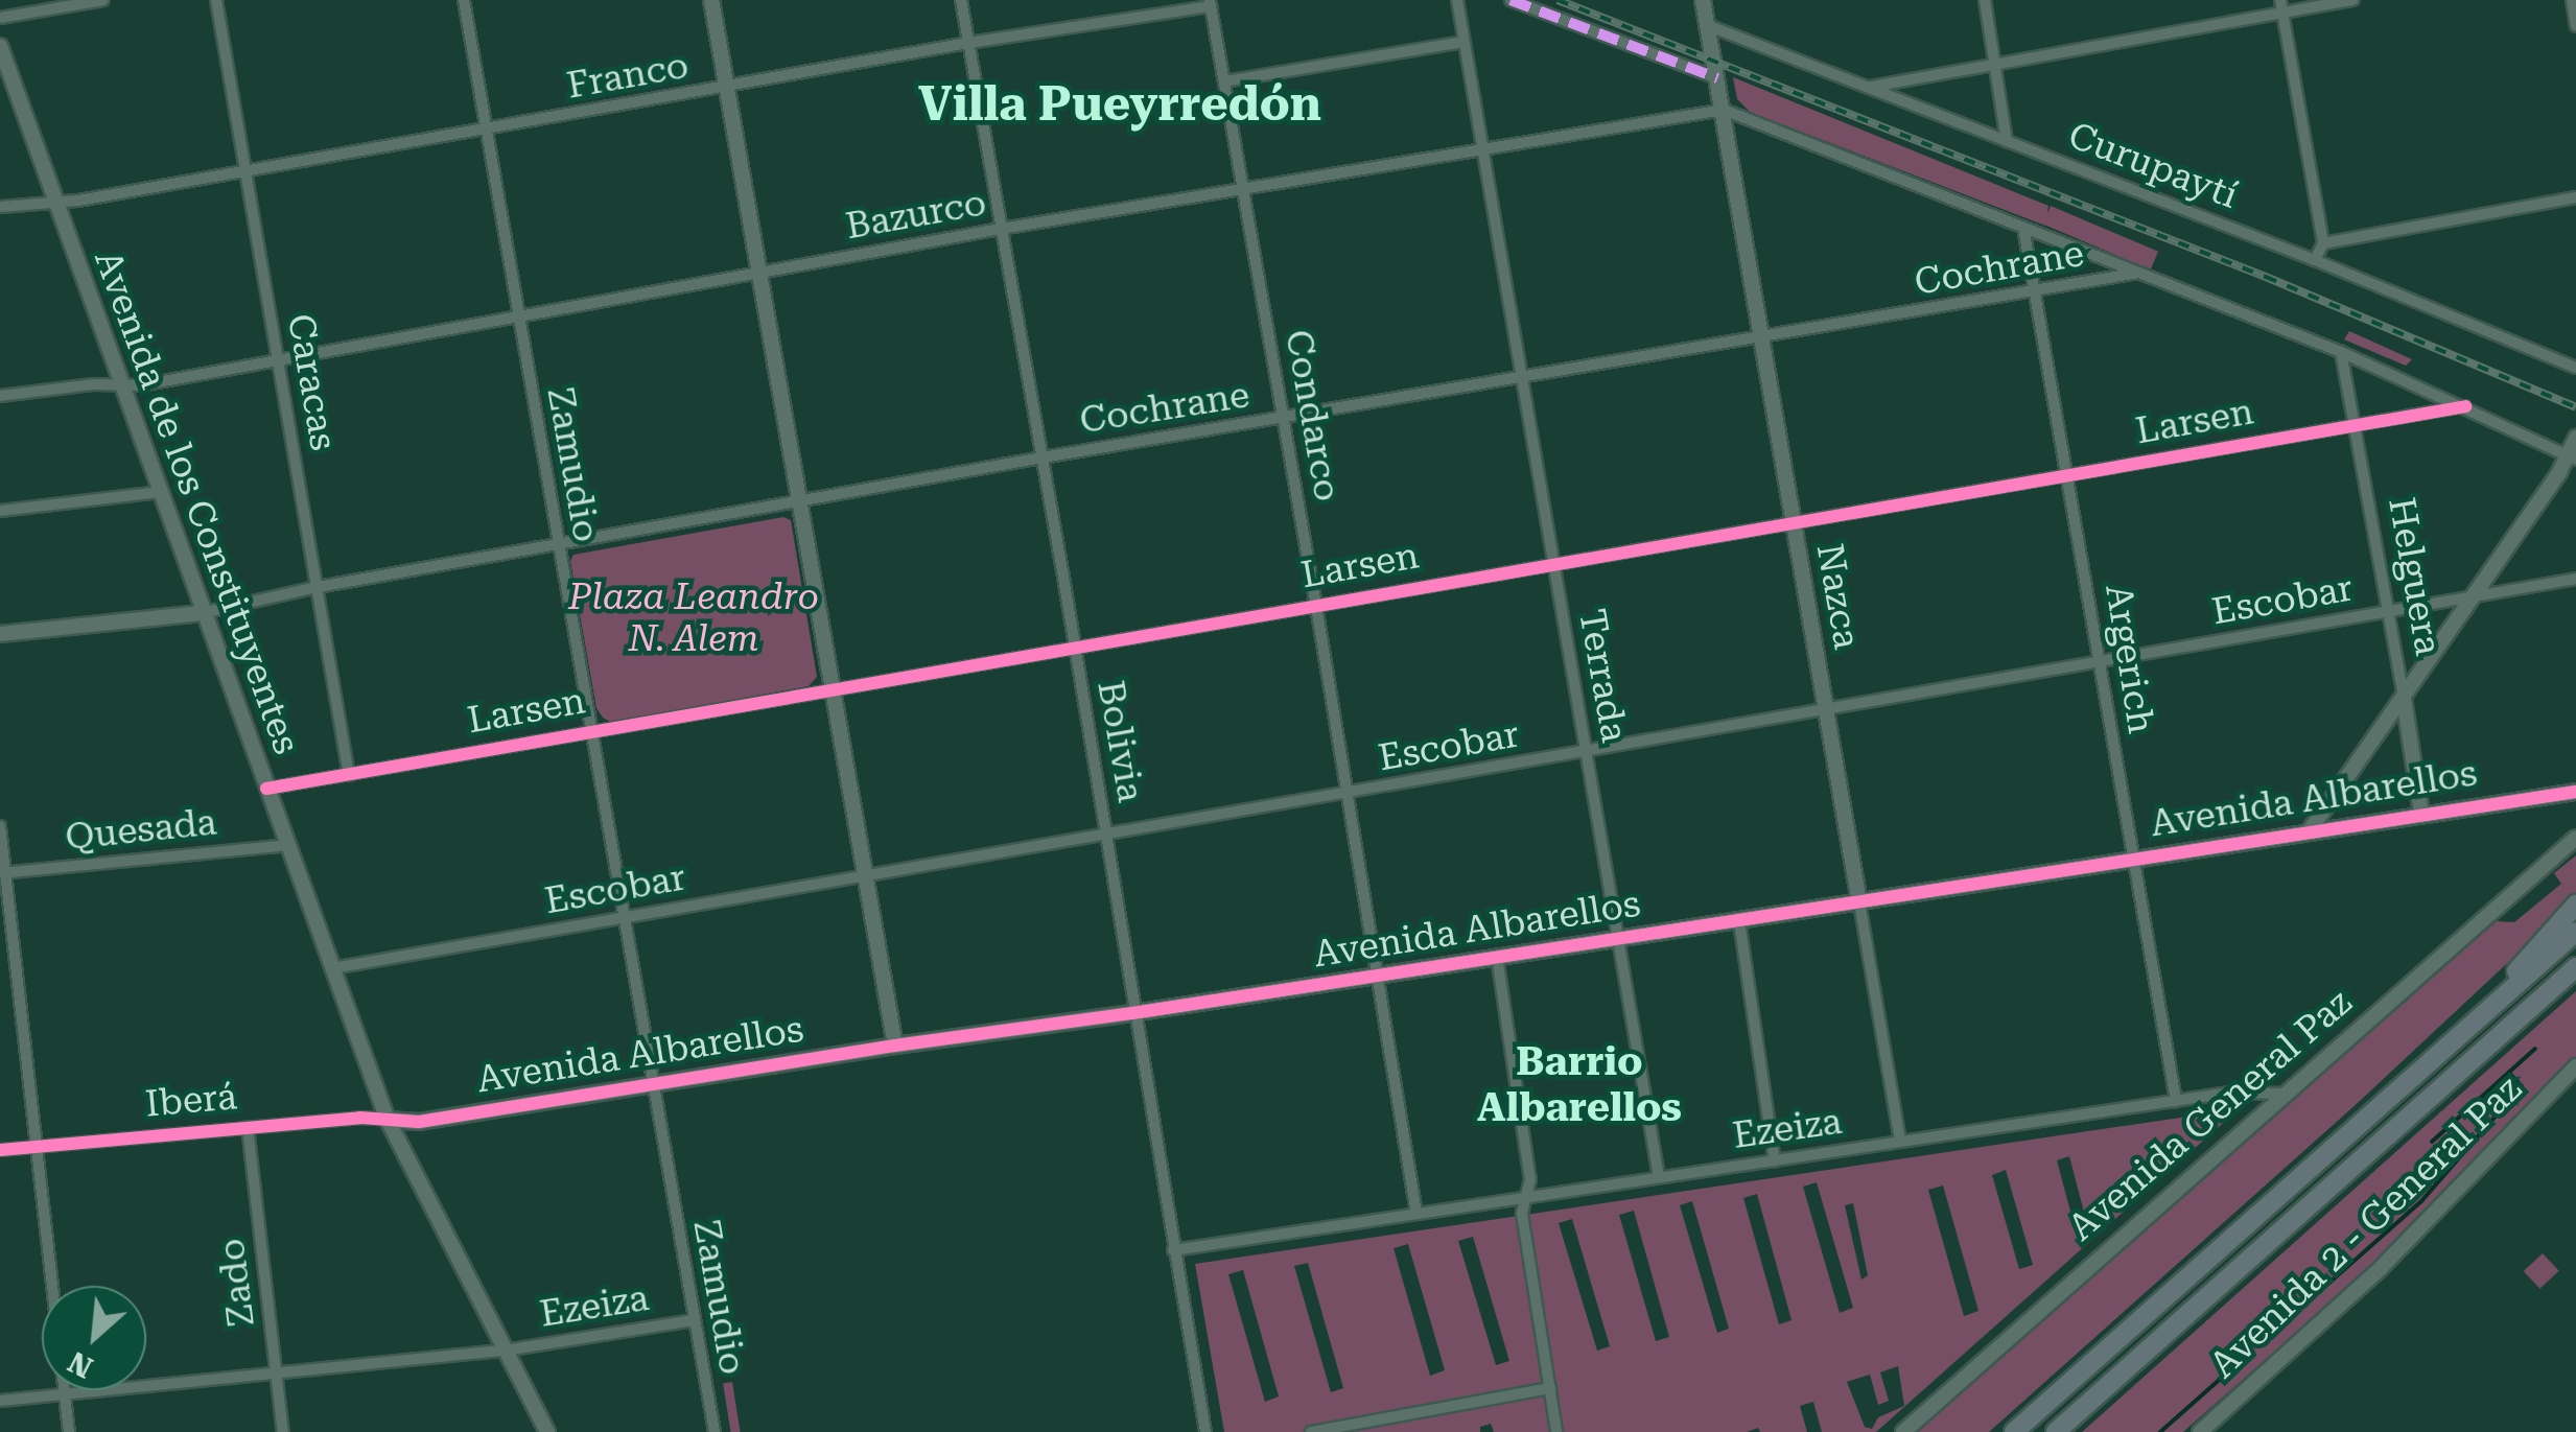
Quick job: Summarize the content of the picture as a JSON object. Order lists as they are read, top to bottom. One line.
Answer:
{"streets":{"street":["Franco","Curupaytí","Bazurco","Cochrane","Caracas","Condarco","Larsen","Zamudio","Avenida de los Constituyentes","Helguera","Nazca","Escobar","Argerich","Terrada","Bolivia","Avenida Albarellos","Quesada","Iberá","Avenida General Paz","Ezeiza","Avenida 2 - General Paz","Zado"]},"crossings":[["Franco","Caracas"],["Franco","Condarco"],["Franco","Zamudio"],["Franco","Avenida de los Constituyentes"],["Franco","Bolivia"],["Curupaytí","Nazca"],["Bazurco","Caracas"],["Bazurco","Condarco"],["Bazurco","Zamudio"],["Bazurco","Avenida de los Constituyentes"],["Bazurco","Nazca"],["Bazurco","Terrada"],["Bazurco","Bolivia"],["Cochrane","Caracas"],["Cochrane","Condarco"],["Cochrane","Zamudio"],["Cochrane","Avenida de los Constituyentes"],["Cochrane","Nazca"],["Cochrane","Argerich"],["Cochrane","Terrada"],["Cochrane","Bolivia"],["Caracas","Larsen"],["Condarco","Larsen"],["Condarco","Escobar"],["Condarco","Avenida Albarellos"],["Condarco","Ezeiza"],["Larsen","Zamudio"],["Larsen","Avenida de los Constituyentes"],["Larsen","Helguera"],["Larsen","Nazca"],["Larsen","Argerich"],["Larsen","Terrada"],["Larsen","Bolivia"],["Zamudio","Escobar"],["Zamudio","Avenida Albarellos"],["Zamudio","Ezeiza"],["Avenida de los Constituyentes","Escobar"],["Avenida de los Constituyentes","Avenida Albarellos"],["Avenida de los Constituyentes","Quesada"],["Avenida de los Constituyentes","Iberá"],["Avenida de los Constituyentes","Ezeiza"],["Helguera","Escobar"],["Helguera","Avenida Albarellos"],["Nazca","Escobar"],["Nazca","Avenida Albarellos"],["Nazca","Ezeiza"],["Escobar","Argerich"],["Escobar","Terrada"],["Escobar","Bolivia"],["Argerich","Avenida Albarellos"],["Argerich","Ezeiza"],["Terrada","Avenida Albarellos"],["Terrada","Ezeiza"],["Bolivia","Avenida Albarellos"],["Bolivia","Ezeiza"],["Avenida Albarellos","Iberá"],["Iberá","Zado"],["Avenida General Paz","Ezeiza"],["Ezeiza","Zado"]],"districts":["Villa Pueyrredón","Barrio Albarellos"],"parks":["Plaza Leandro N. Alem"],"north":"bottom left"}
